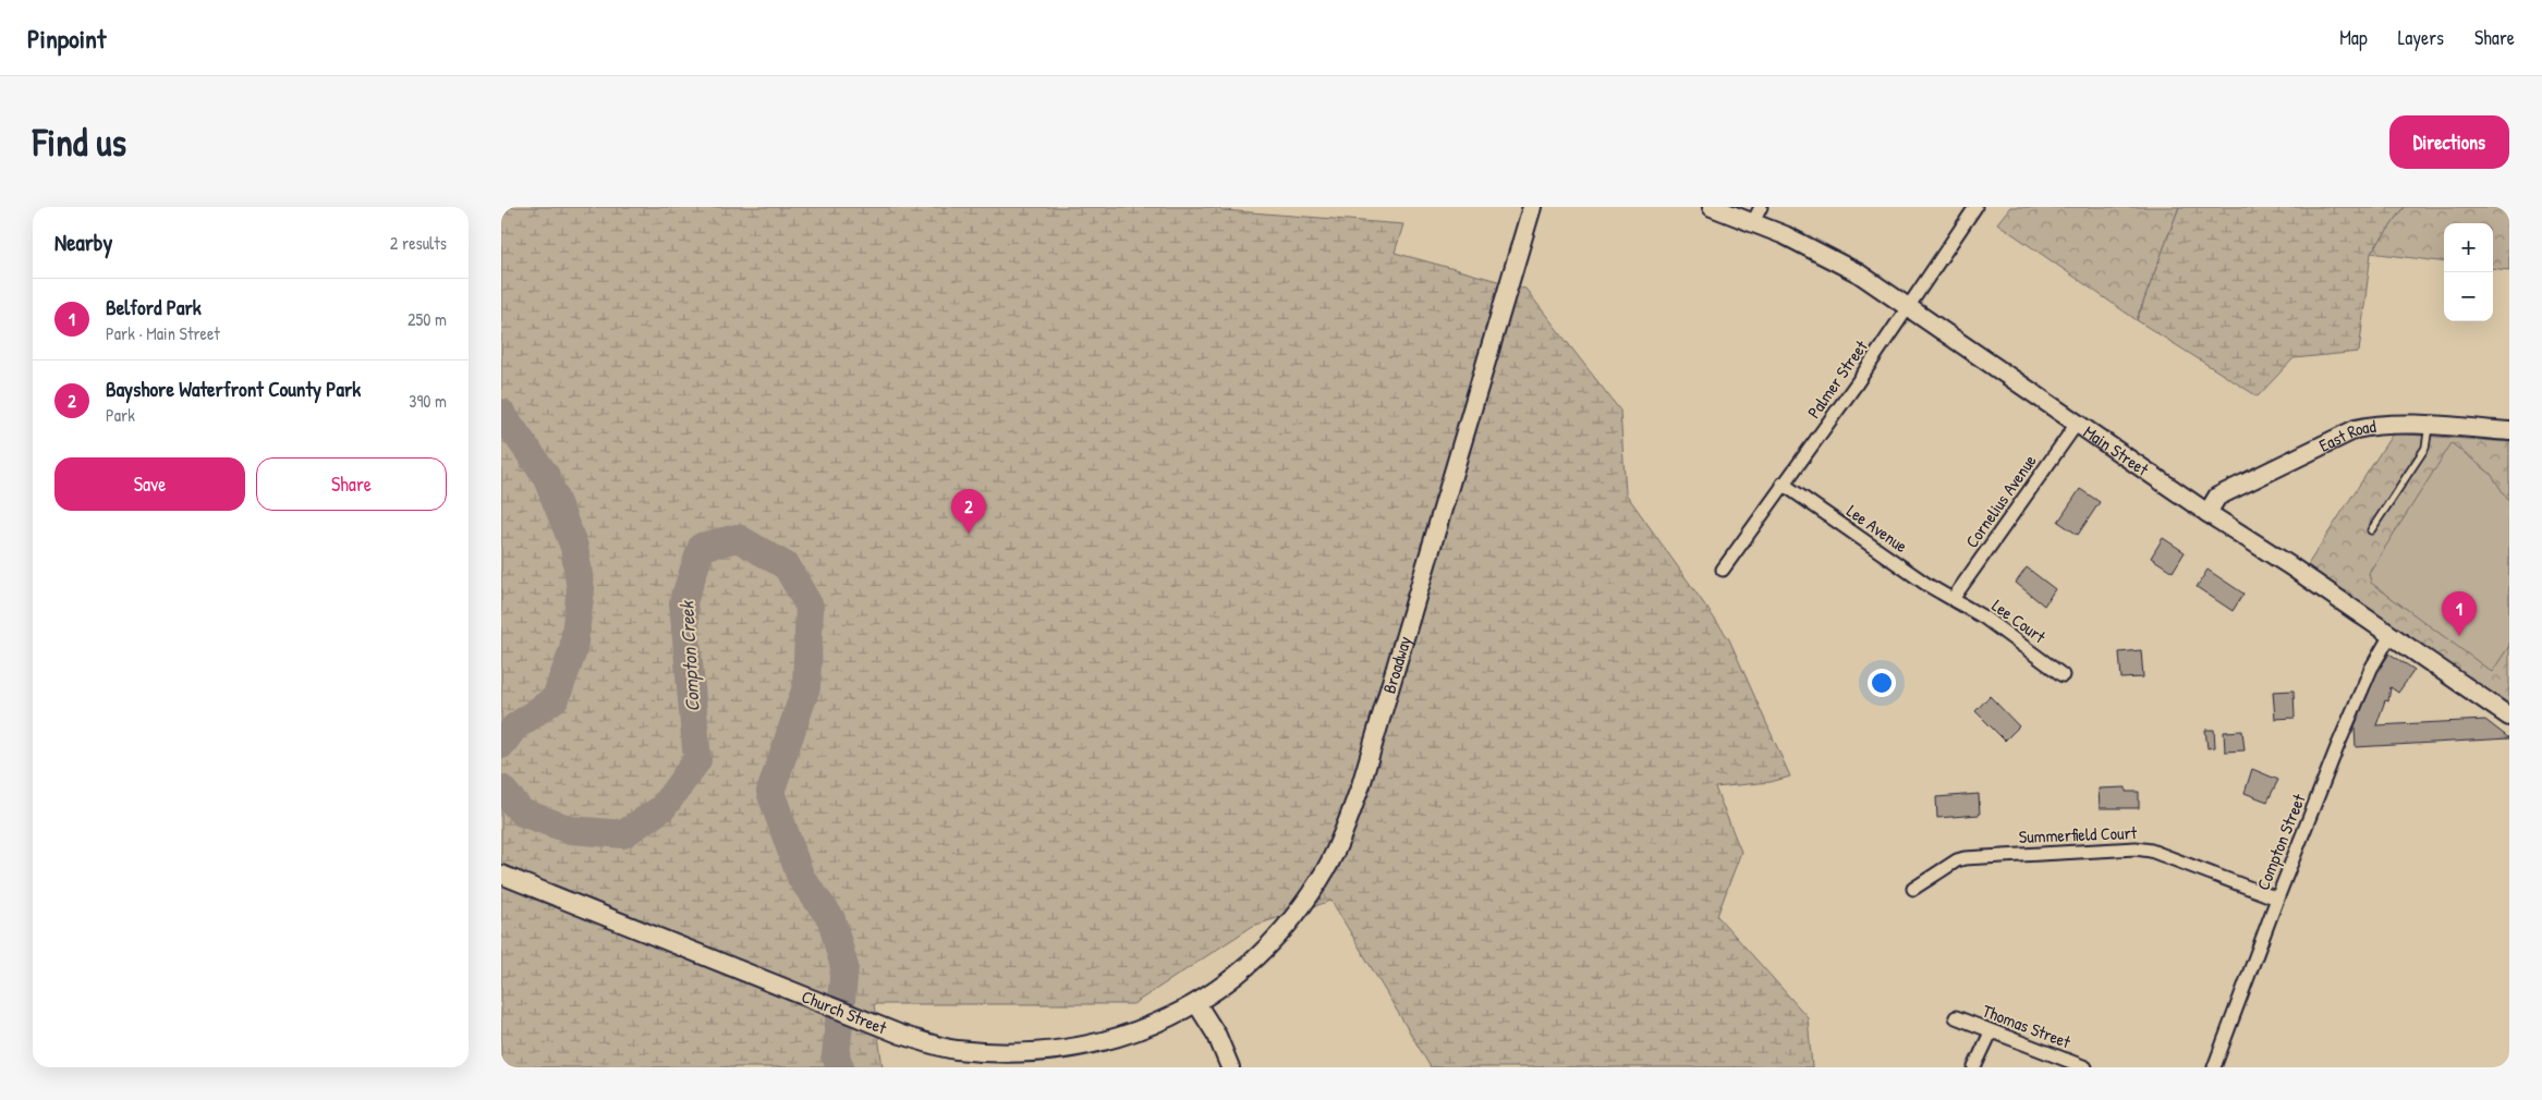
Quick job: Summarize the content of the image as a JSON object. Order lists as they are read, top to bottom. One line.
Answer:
{"streets":{"street":["Palmer Street","East Road","Main Street","Cornelius Avenue","Lee Avenue","Lee Court","Broadway","Summerfield Court","Compton Street","Church Street","Thomas Street"]},"crossings":[["Palmer Street","Main Street"],["Palmer Street","Lee Avenue"],["East Road","Main Street"],["Main Street","Cornelius Avenue"],["Main Street","Compton Street"],["Cornelius Avenue","Lee Avenue"],["Cornelius Avenue","Lee Court"],["Lee Avenue","Lee Court"],["Broadway","Church Street"],["Summerfield Court","Compton Street"]],"water":["Compton Creek"],"page":{"header":"Pinpoint","nav":["Map","Layers","Share"],"buttons":["Directions",["Save","Share"]],"title":"Find us","heading":["Nearby","2 results"],"map_buttons":["+","−"],"list":[{"mark":"1","name":"Belford Park","note":"Park · Main Street","value":"250 m"},{"mark":"2","name":"Bayshore Waterfront County Park","note":"Park","value":"390 m"}],"pins":["2","1"]}}
